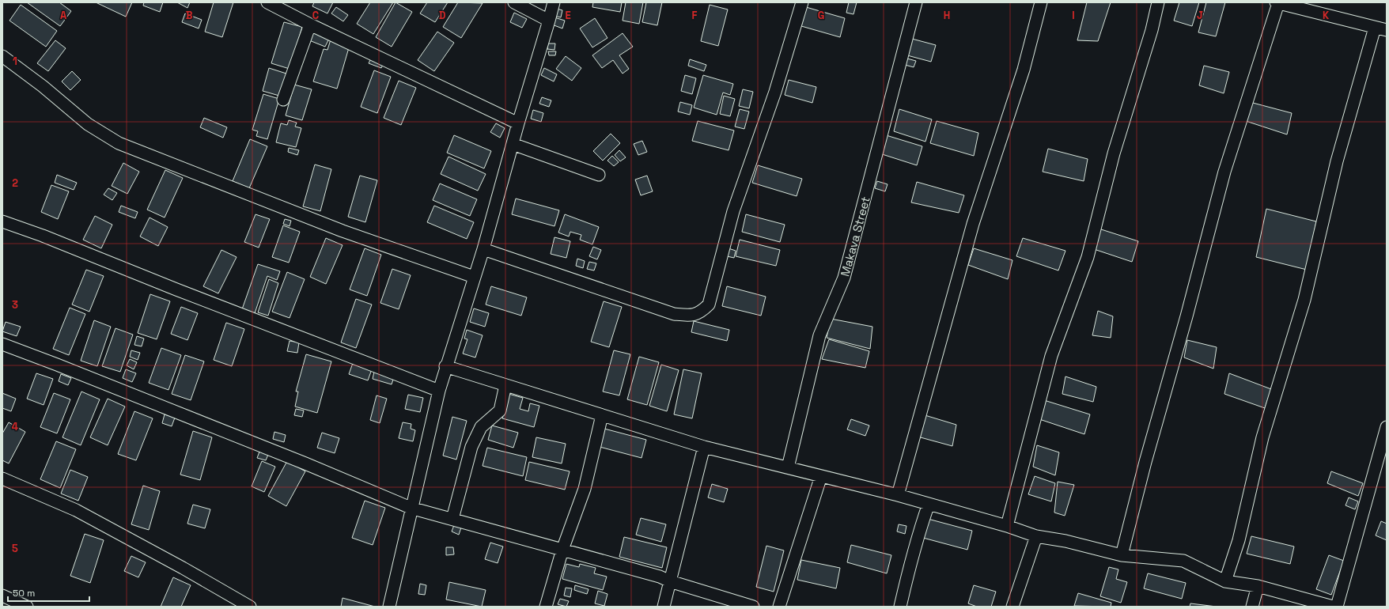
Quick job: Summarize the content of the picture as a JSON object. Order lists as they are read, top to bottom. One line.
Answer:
{"streets":{"street":["Makava Street"]},"scale_bar":"50 m","grid":{"columns":["A","B","C","D","E","F","G","H","I","J","K"],"rows":["1","2","3","4","5"]}}
